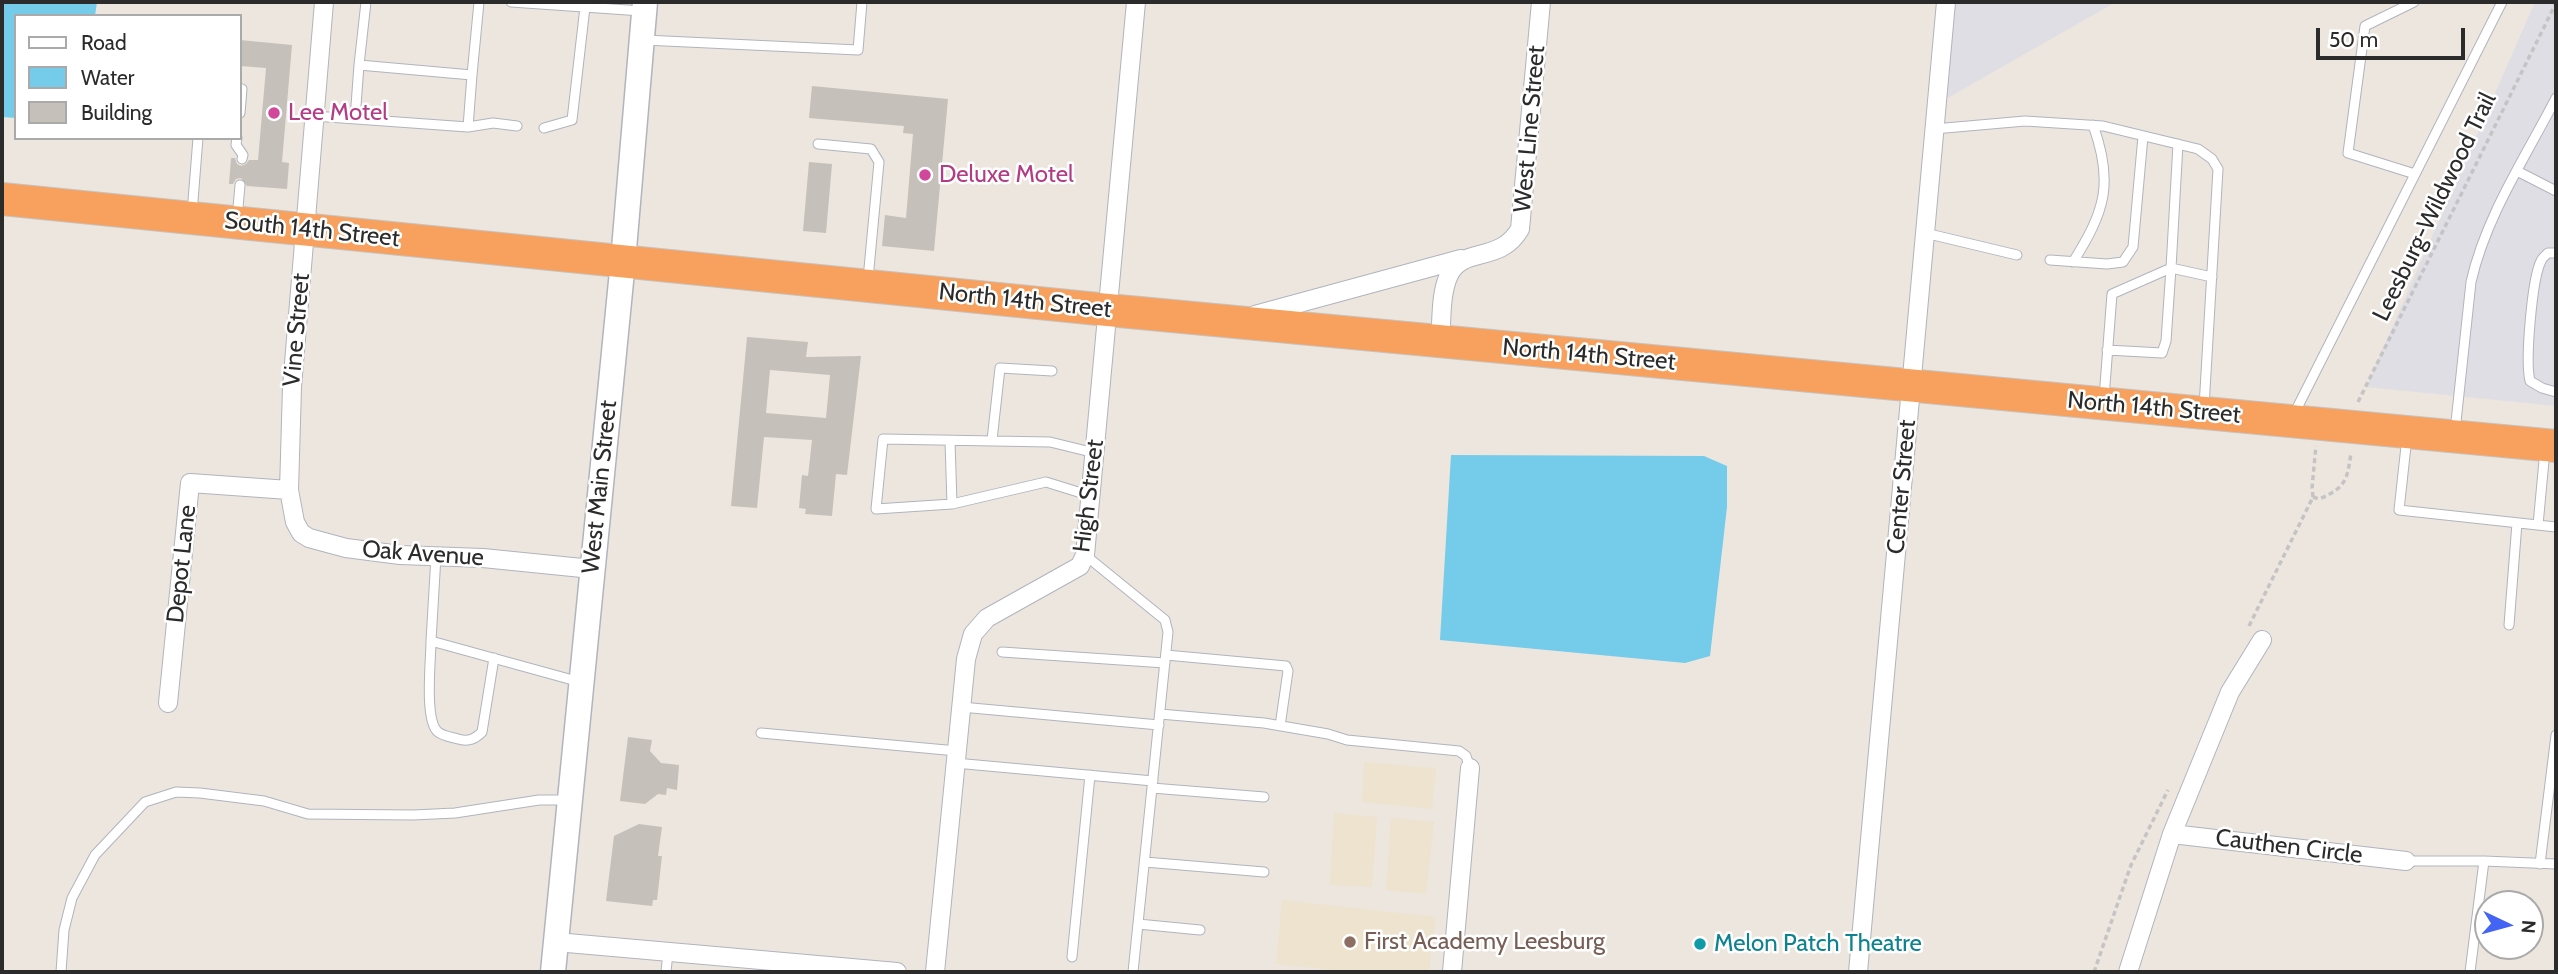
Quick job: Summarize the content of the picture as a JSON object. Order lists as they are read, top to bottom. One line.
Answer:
{"streets":{"highway":["South 14th Street","North 14th Street"],"main road":["West Main Street"],"street":["West Line Street","Vine Street","Center Street","High Street","Oak Avenue","Depot Lane","Cauthen Circle"],"path":["Leesburg-Wildwood Trail"]},"crossings":[["West Line Street","North 14th Street"],["Leesburg-Wildwood Trail","North 14th Street"],["South 14th Street","North 14th Street"],["South 14th Street","Vine Street"],["South 14th Street","West Main Street"],["North 14th Street","West Main Street"],["North 14th Street","Center Street"],["North 14th Street","High Street"],["Vine Street","Oak Avenue"],["Vine Street","Depot Lane"],["West Main Street","Oak Avenue"],["Oak Avenue","Depot Lane"]],"places":["Lee Motel","Deluxe Motel","First Academy Leesburg","Melon Patch Theatre"],"legend":["Road","Water","Building"],"scale_bar":"50 m","north":"right"}
